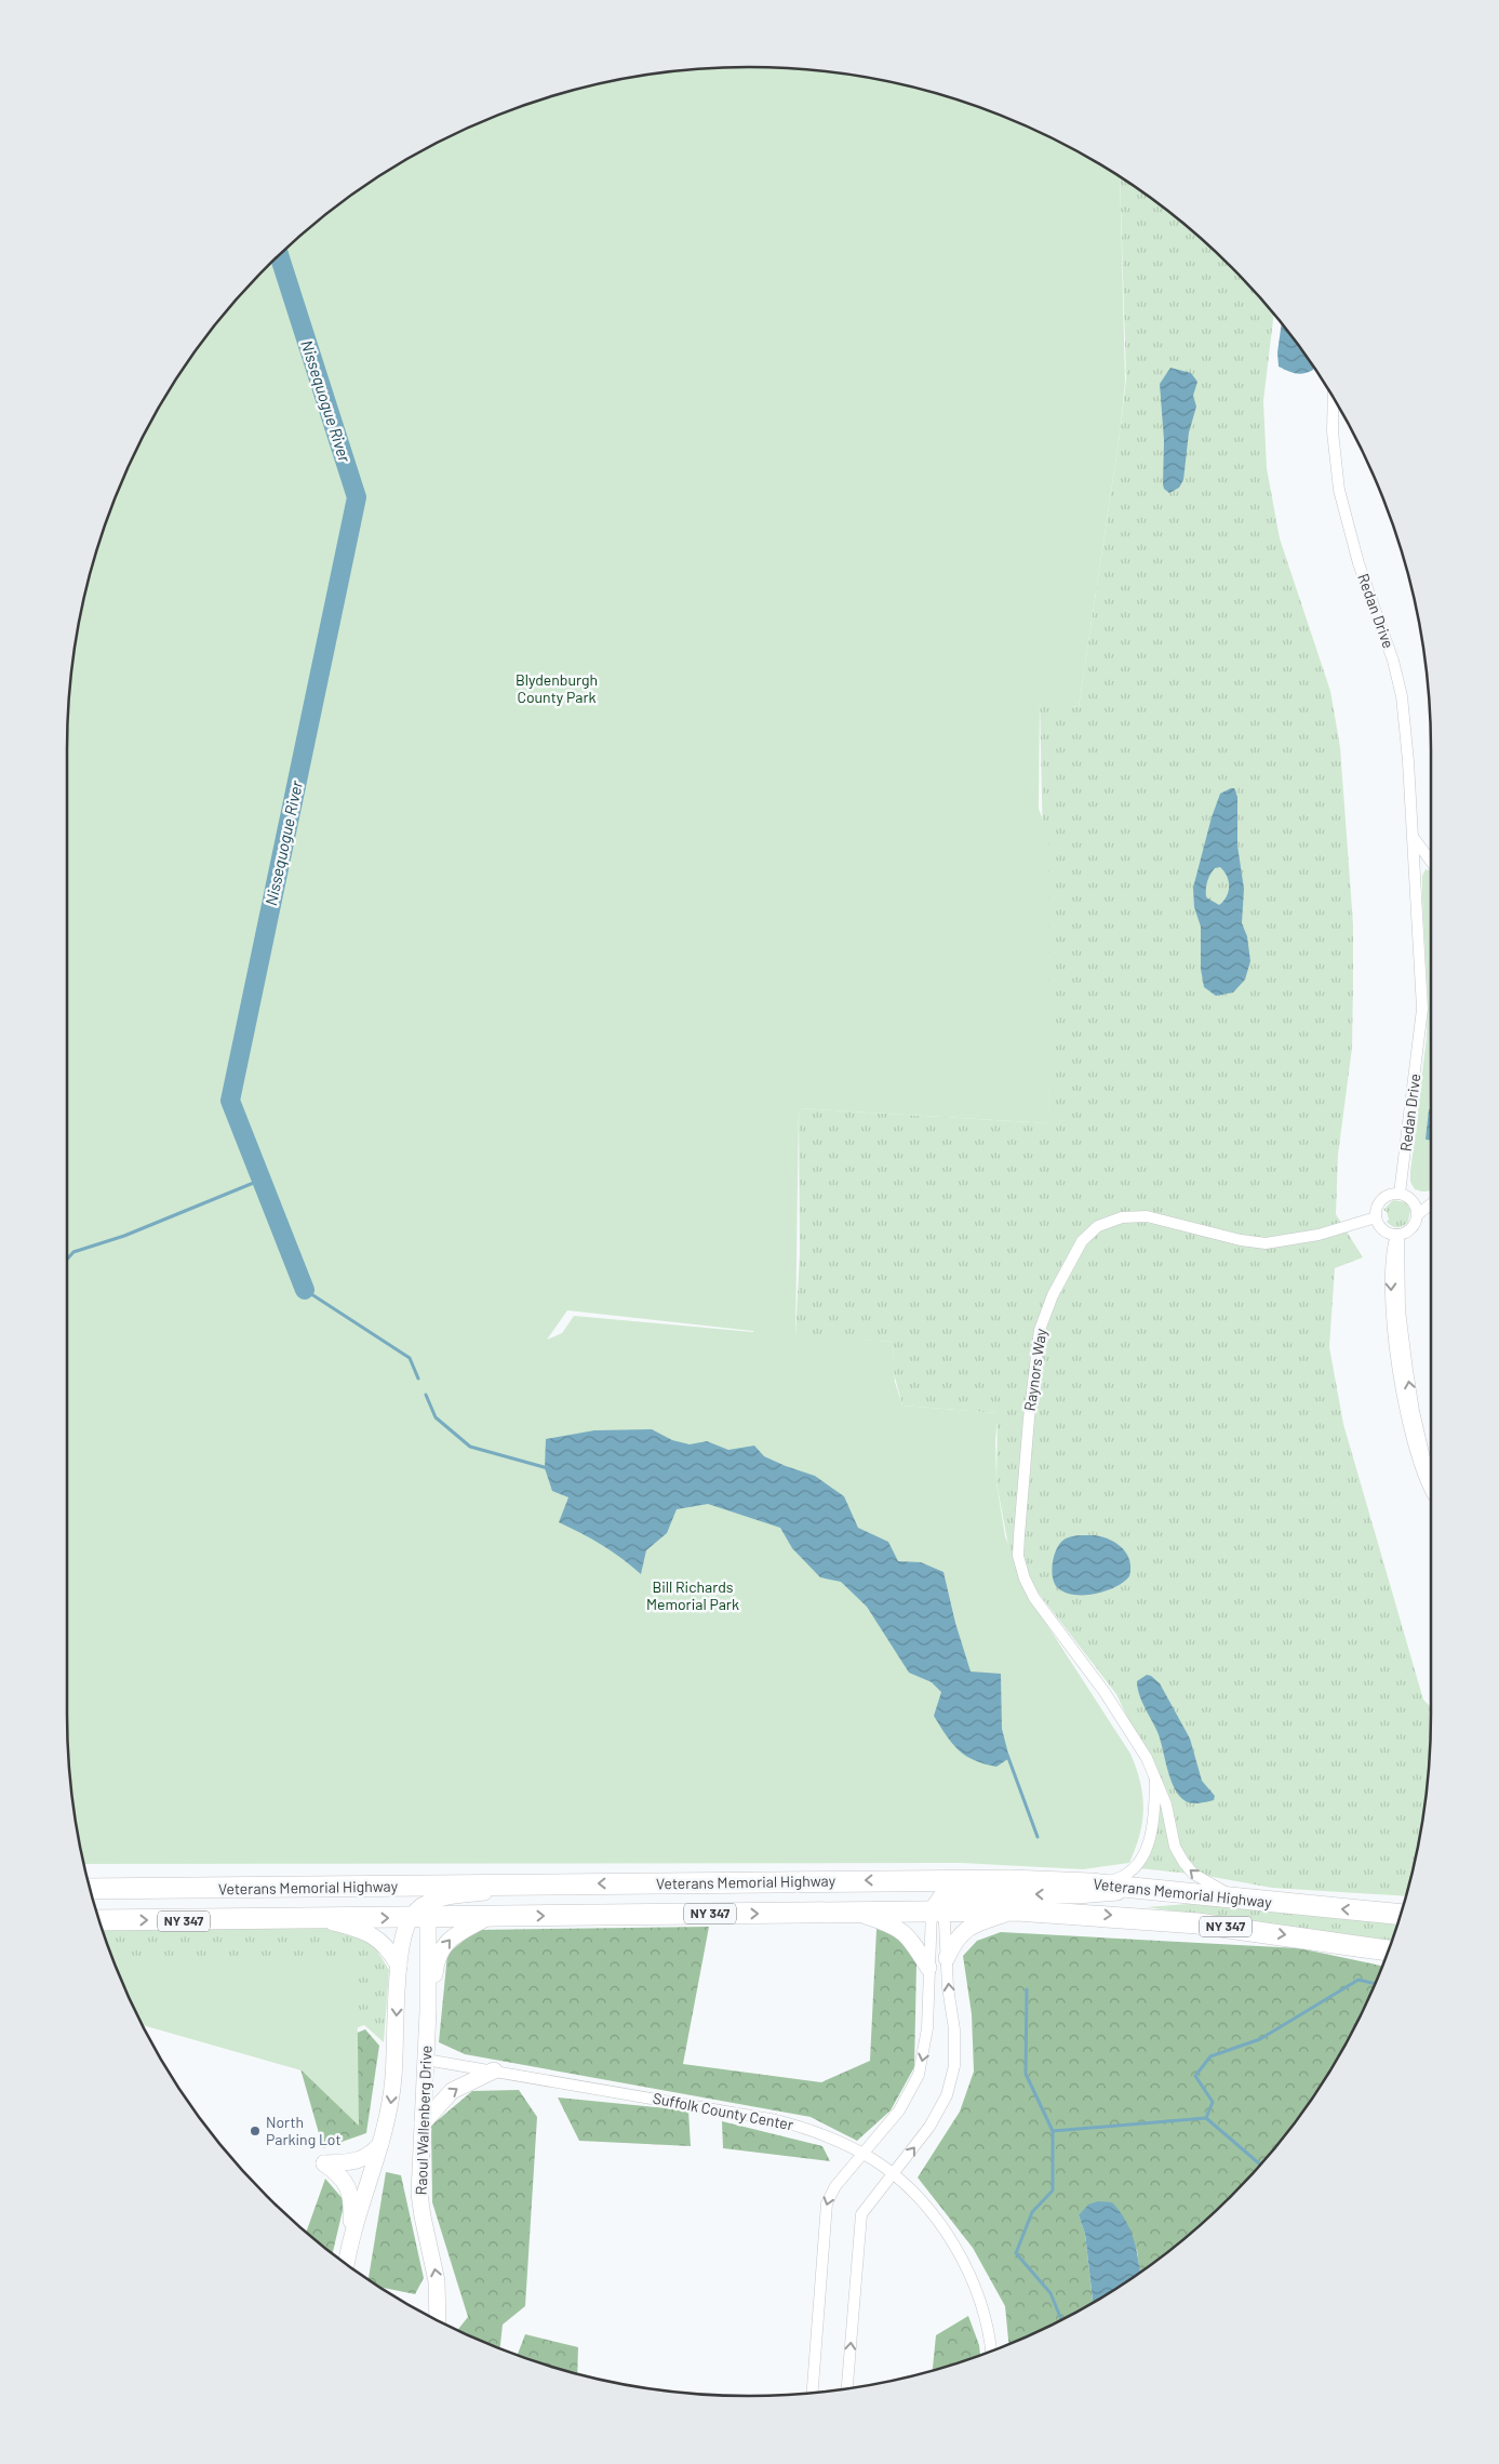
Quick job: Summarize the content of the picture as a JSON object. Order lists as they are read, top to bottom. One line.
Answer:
{"streets":{"highway":["Veterans Memorial Highway","NY 347"],"street":["Redan Drive","Raynors Way","Suffolk County Center","Raoul Wallenberg Drive"]},"crossings":[["Redan Drive","Raynors Way"],["Raynors Way","Veterans Memorial Highway"],["Veterans Memorial Highway","Raoul Wallenberg Drive"],["Suffolk County Center","Raoul Wallenberg Drive"]],"water":["Nissequogue River"],"parks":["Blydenburgh County Park","Bill Richards Memorial Park"],"places":["North Parking Lot"]}
